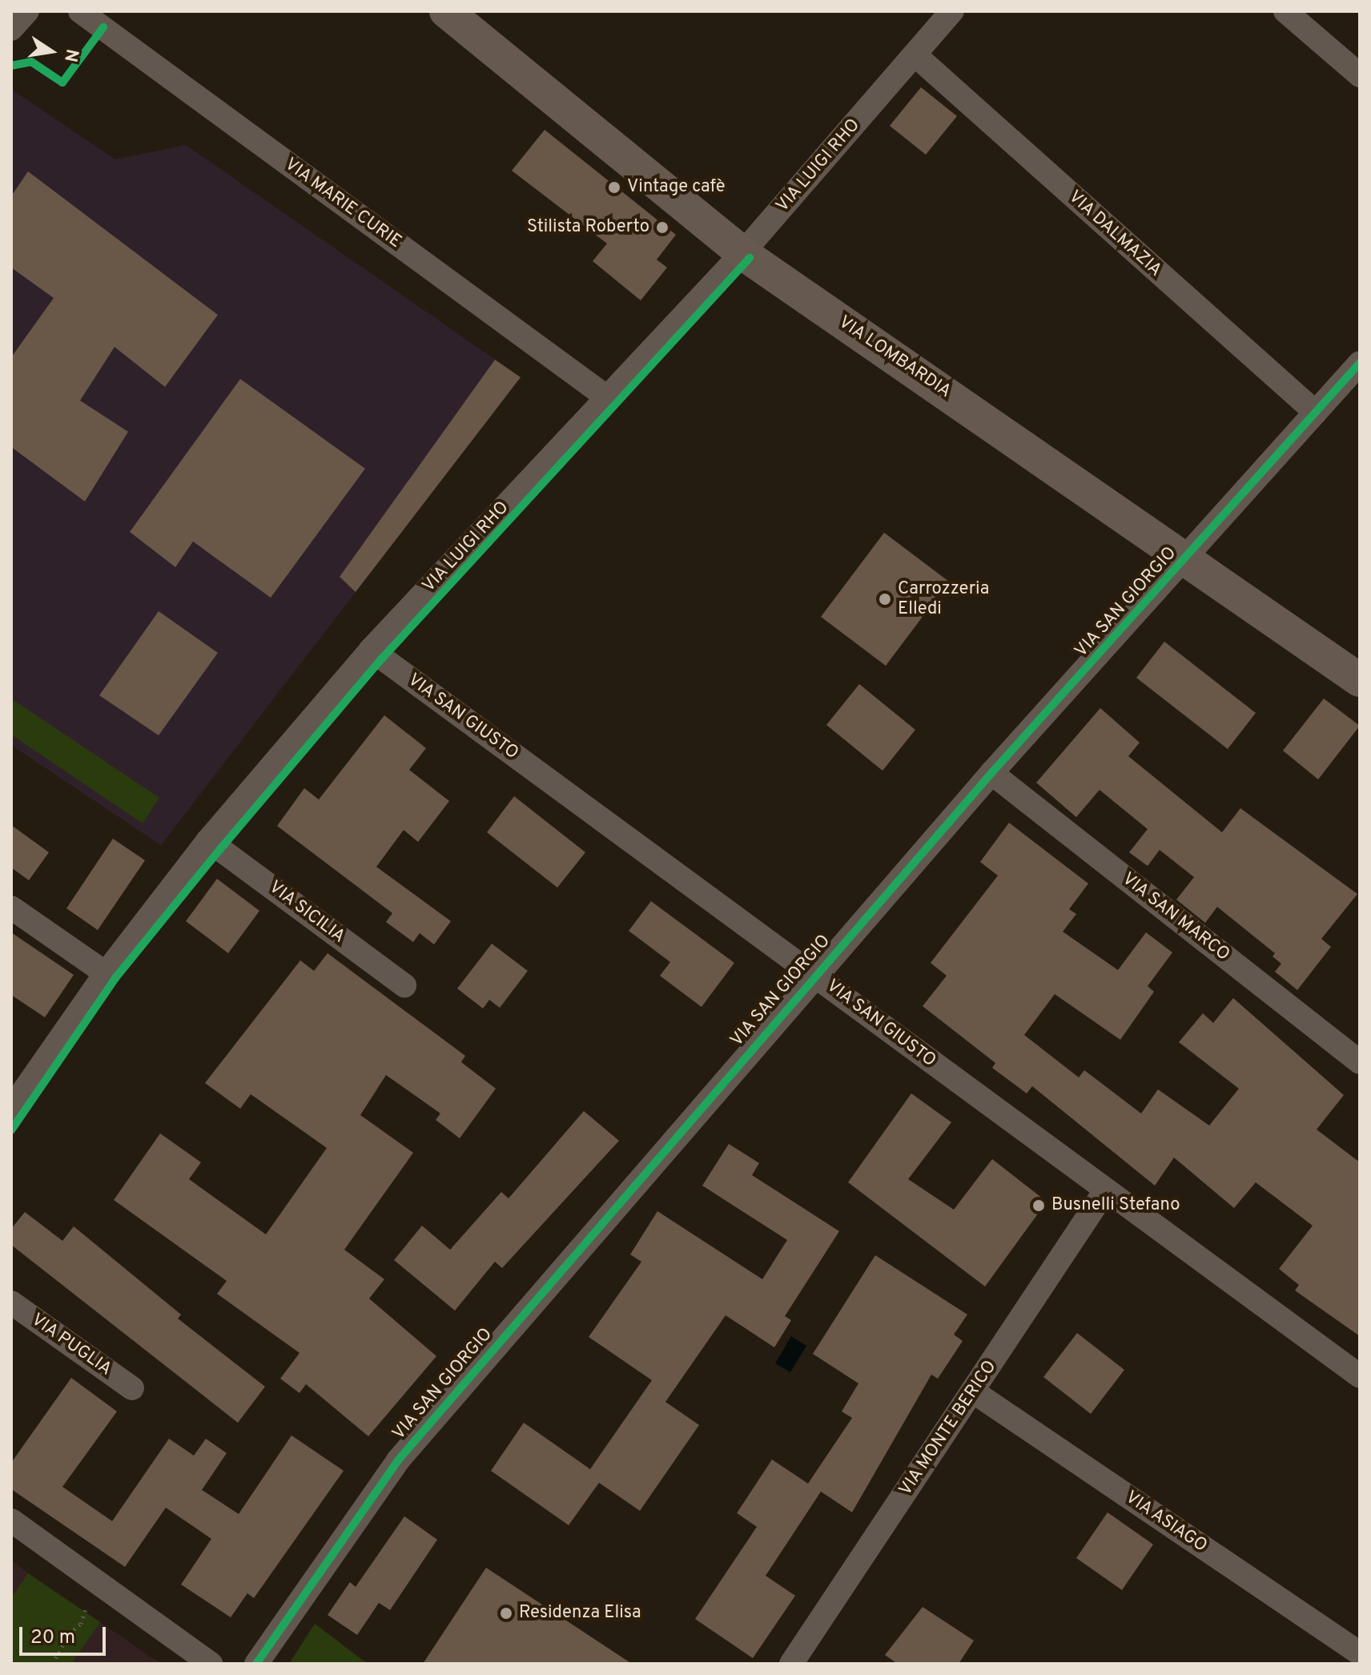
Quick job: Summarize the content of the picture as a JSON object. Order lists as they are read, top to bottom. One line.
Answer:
{"streets":{"street":["VIA LUIGI RHO","VIA MARIE CURIE","VIA DALMAZIA","VIA LOMBARDIA","VIA SAN GIORGIO","VIA SAN GIUSTO","VIA SICILIA","VIA SAN MARCO","VIA PUGLIA","VIA MONTE BERICO","VIA ASIAGO"]},"crossings":[["VIA LUIGI RHO","VIA MARIE CURIE"],["VIA LUIGI RHO","VIA DALMAZIA"],["VIA LUIGI RHO","VIA LOMBARDIA"],["VIA LUIGI RHO","VIA SAN GIUSTO"],["VIA LUIGI RHO","VIA SICILIA"],["VIA DALMAZIA","VIA SAN GIORGIO"],["VIA LOMBARDIA","VIA SAN GIORGIO"],["VIA SAN GIORGIO","VIA SAN GIUSTO"],["VIA SAN GIORGIO","VIA SAN MARCO"],["VIA SAN GIUSTO","VIA MONTE BERICO"],["VIA MONTE BERICO","VIA ASIAGO"]],"places":["Vintage cafè","Stilista Roberto","Carrozzeria Elledi","Busnelli Stefano","Residenza Elisa"],"scale_bar":"20 m","north":"right"}
